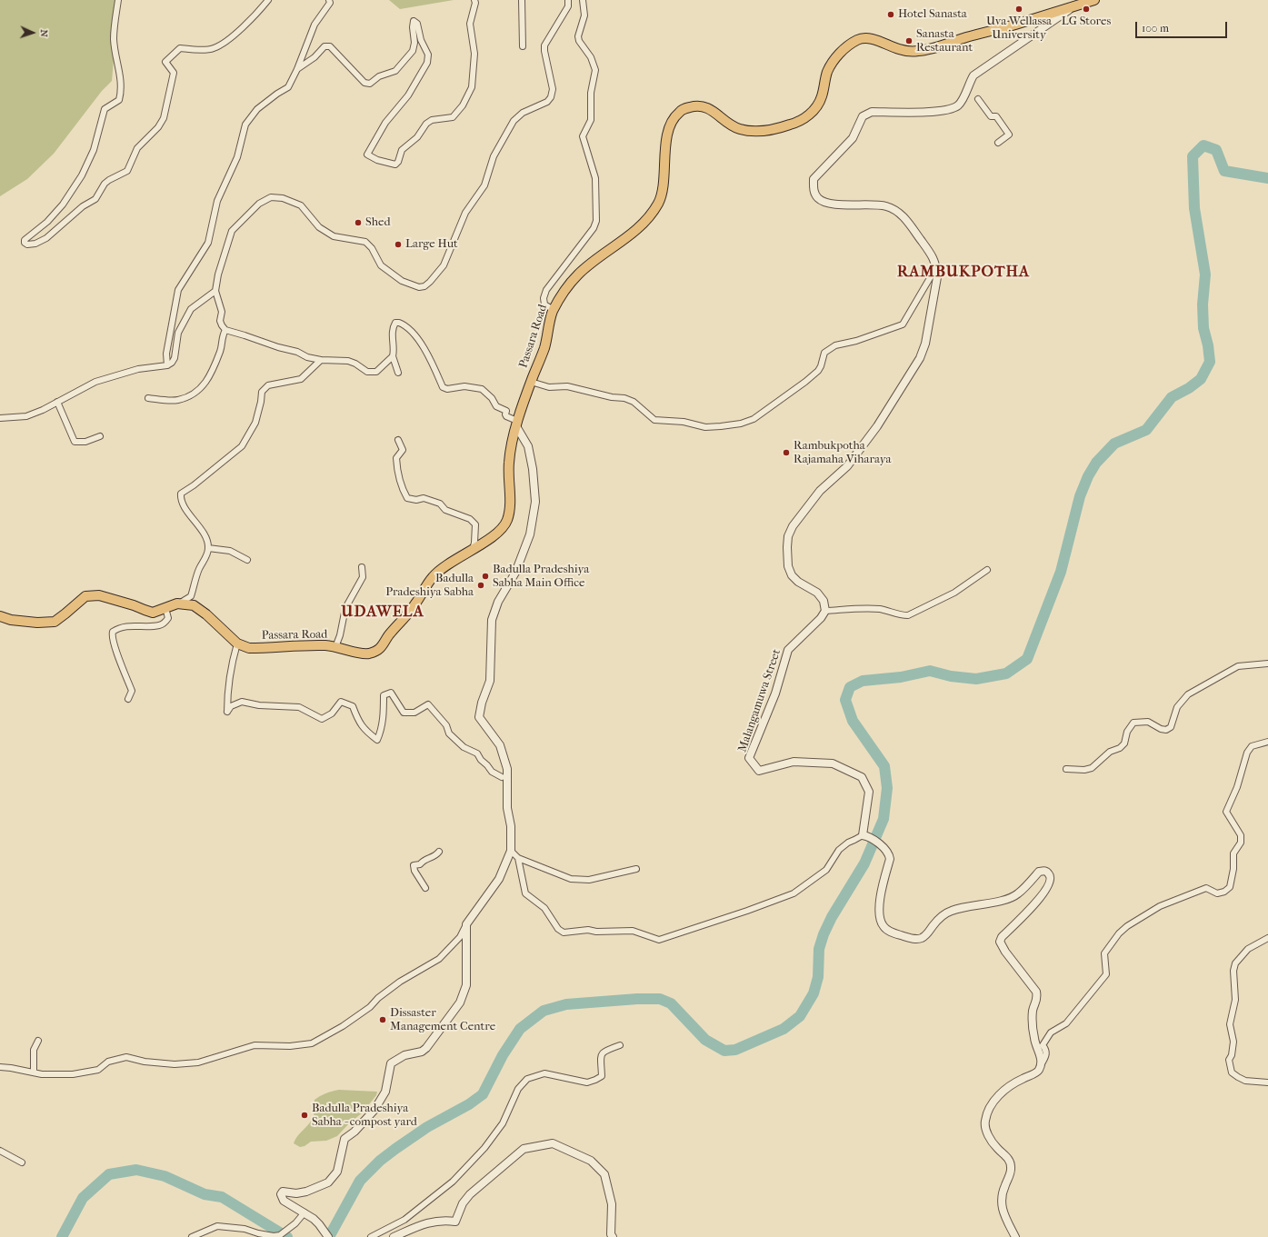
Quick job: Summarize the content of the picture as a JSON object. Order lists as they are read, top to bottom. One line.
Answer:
{"streets":{"highway":["Passara Road"],"street":["Malangamuwa Street"]},"districts":["RAMBUKPOTHA","UDAWELA"],"places":["Uva Wellassa University","LG Stores","Hotel Sanasta","Sanasta Restaurant","Shed","Large Hut","Rambukpotha Rajamaha Viharaya","Badulla Pradeshiya Sabha Main Office","Badulla Pradeshiya Sabha","Dissaster Management Centre","Badulla Pradeshiya Sabha - compost yard"],"scale_bar":"100 m","north":"right"}
